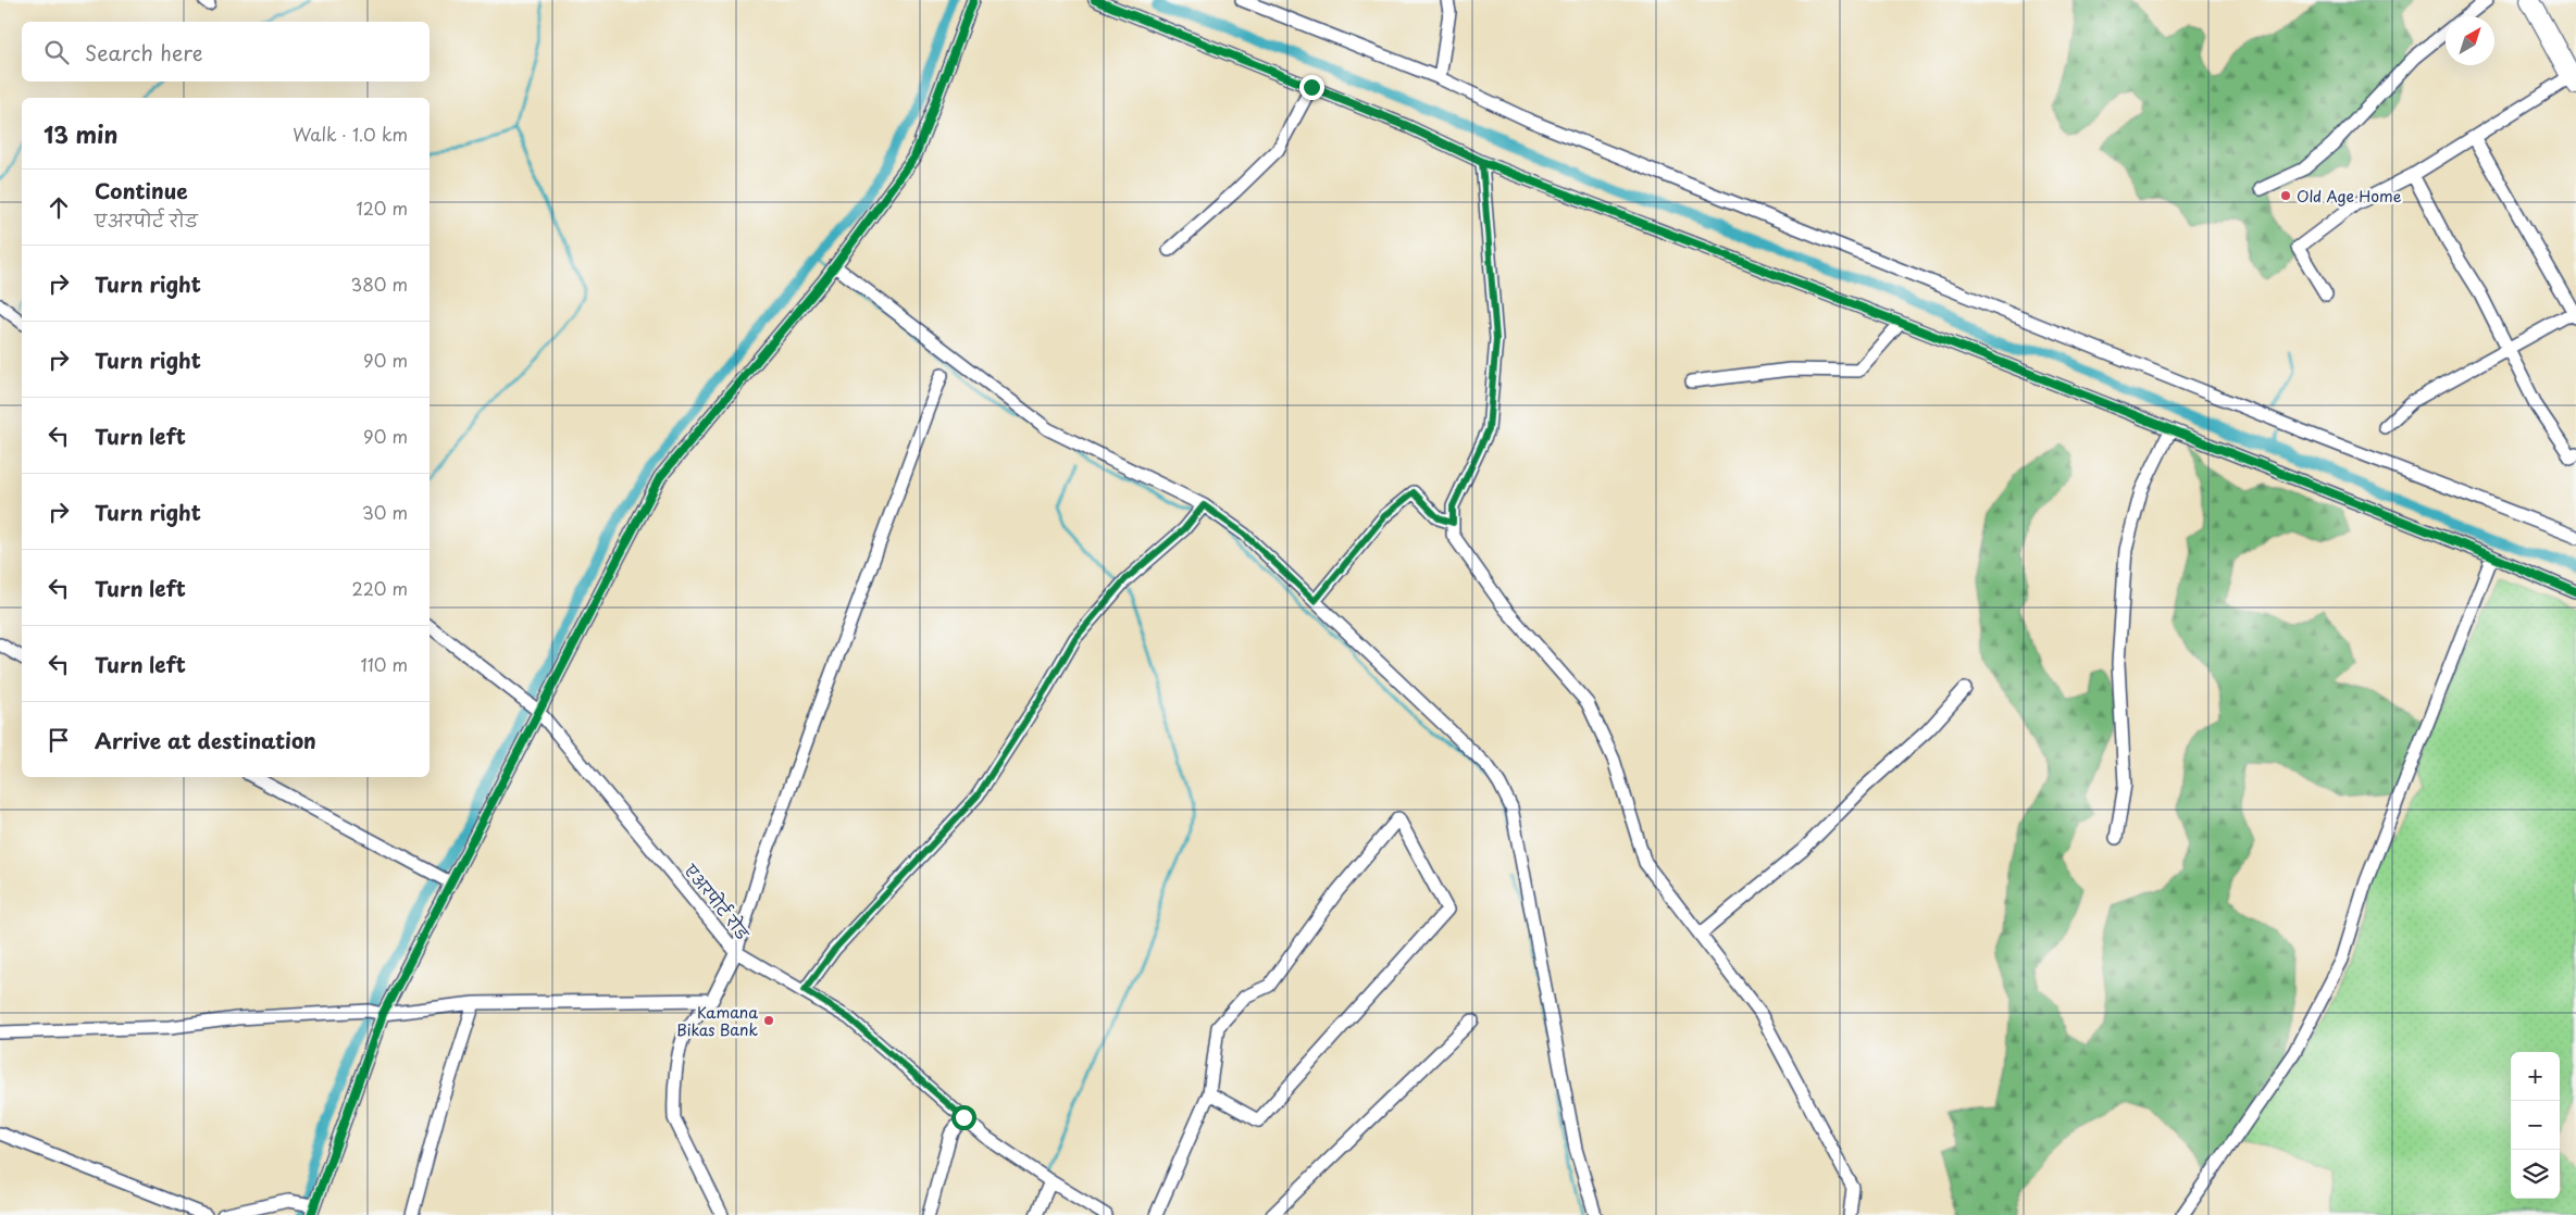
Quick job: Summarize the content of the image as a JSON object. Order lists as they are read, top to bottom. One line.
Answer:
{"streets":{"street":["एअरपोर्ट रोड"]},"places":["Old Age Home","Kamana Bikas Bank"],"north":"top right","page":{"search":"Search here","heading":["13 min","Walk · 1.0 km"],"list":[["Continue","एअरपोर्ट रोड","120 m"],["Turn right","380 m"],["Turn right","90 m"],["Turn left","90 m"],["Turn right","30 m"],["Turn left","220 m"],["Turn left","110 m"],"Arrive at destination"],"map_buttons":["+","−"]}}
